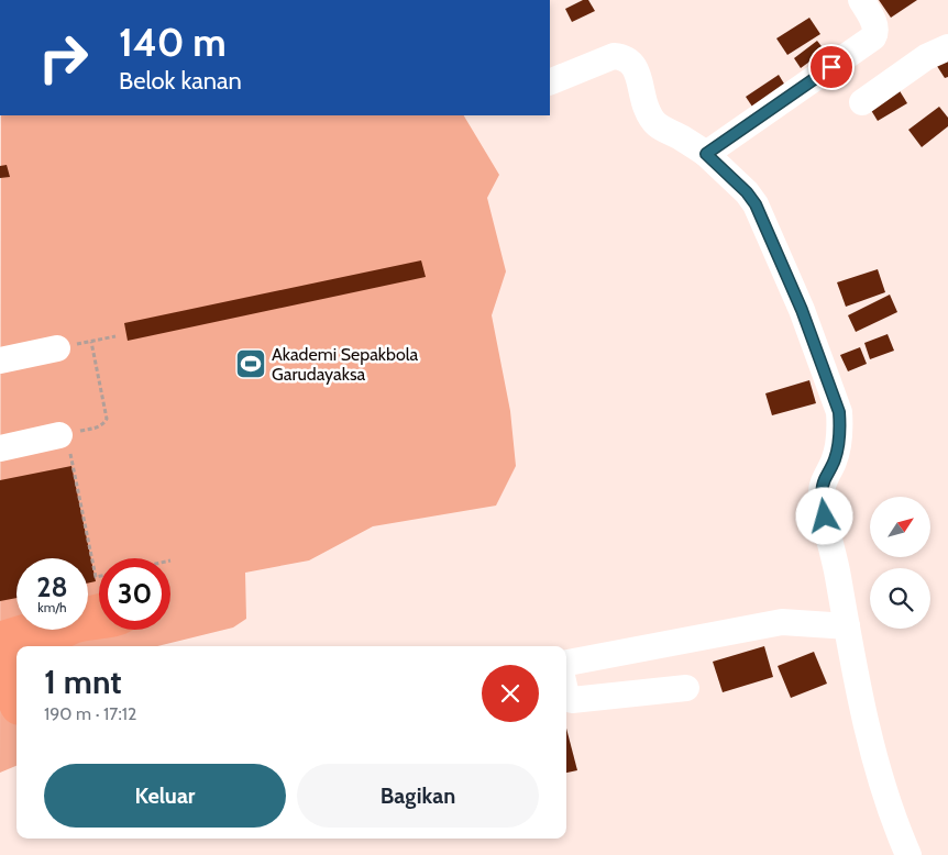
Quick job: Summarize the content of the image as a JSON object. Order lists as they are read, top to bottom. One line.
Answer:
{"places":{"sports":["Akademi Sepakbola Garudayaksa"]},"north":"top right","page":{"turn":["140 m","Belok kanan"],"speed":"28 km/h","limit":"30","heading":["1 mnt","190 m · 17:12"],"buttons":["Keluar","Bagikan"]}}
